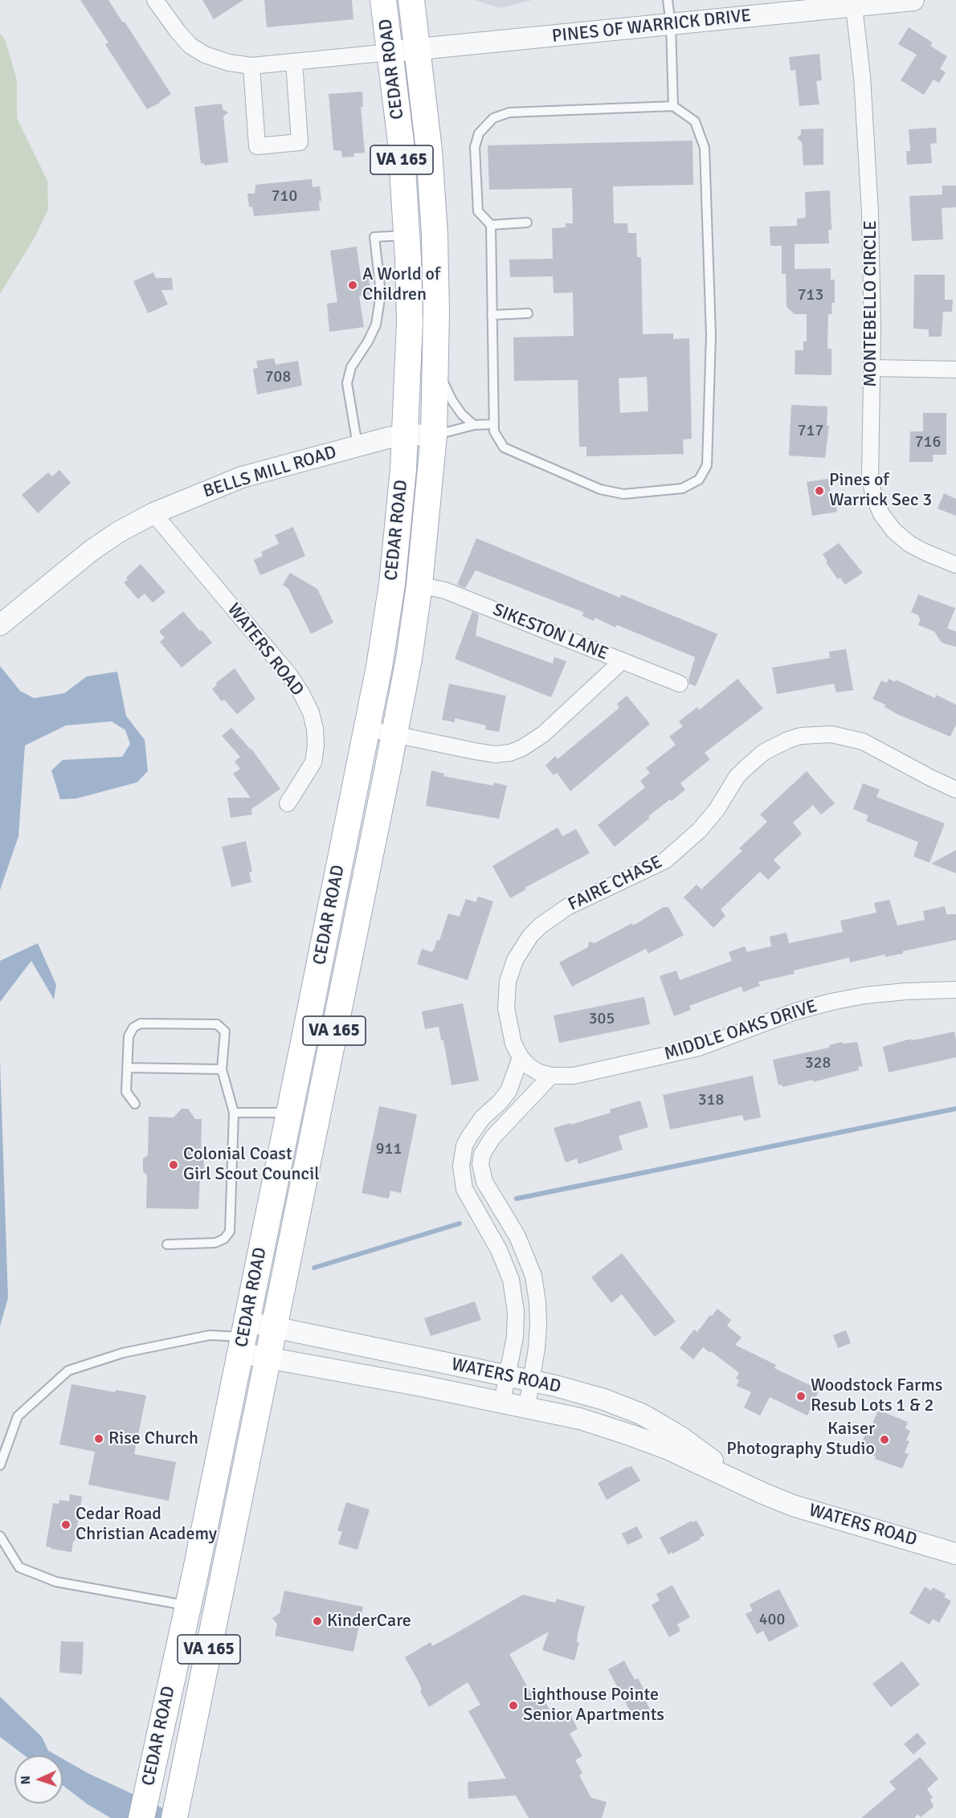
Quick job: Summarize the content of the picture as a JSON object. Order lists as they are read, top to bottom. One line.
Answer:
{"streets":{"main road":["CEDAR ROAD","VA 165"],"street":["PINES OF WARRICK DRIVE","MONTEBELLO CIRCLE","BELLS MILL ROAD","SIKESTON LANE","WATERS ROAD","FAIRE CHASE","MIDDLE OAKS DRIVE"]},"crossings":[["PINES OF WARRICK DRIVE","CEDAR ROAD"],["PINES OF WARRICK DRIVE","MONTEBELLO CIRCLE"],["CEDAR ROAD","BELLS MILL ROAD"],["CEDAR ROAD","SIKESTON LANE"],["CEDAR ROAD","WATERS ROAD"],["BELLS MILL ROAD","WATERS ROAD"],["FAIRE CHASE","MIDDLE OAKS DRIVE"]],"places":["A World of Children","Pines of Warrick Sec 3","Colonial Coast Girl Scout Council","Woodstock Farms Resub Lots 1 & 2","Rise Church","Kaiser Photography Studio","Cedar Road Christian Academy","KinderCare","Lighthouse Pointe Senior Apartments"],"house_numbers":["710","713","708","717","716","305","328","318","911","400"],"north":"left"}
